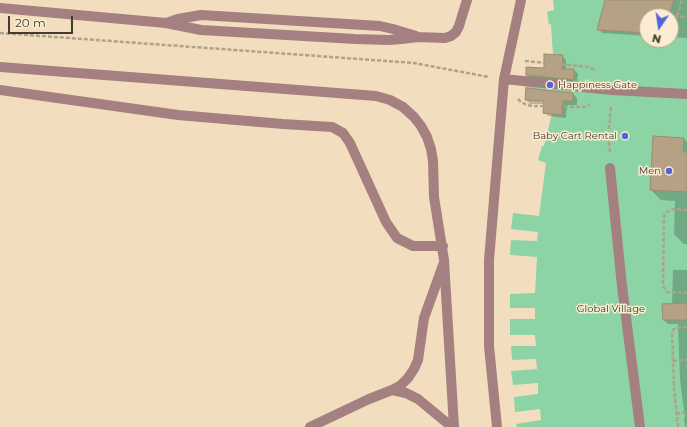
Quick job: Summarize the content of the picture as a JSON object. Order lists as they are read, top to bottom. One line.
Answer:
{"parks":["Global Village"],"places":["Happiness Gate","Baby Cart Rental","Men"],"scale_bar":"20 m","north":"bottom"}
